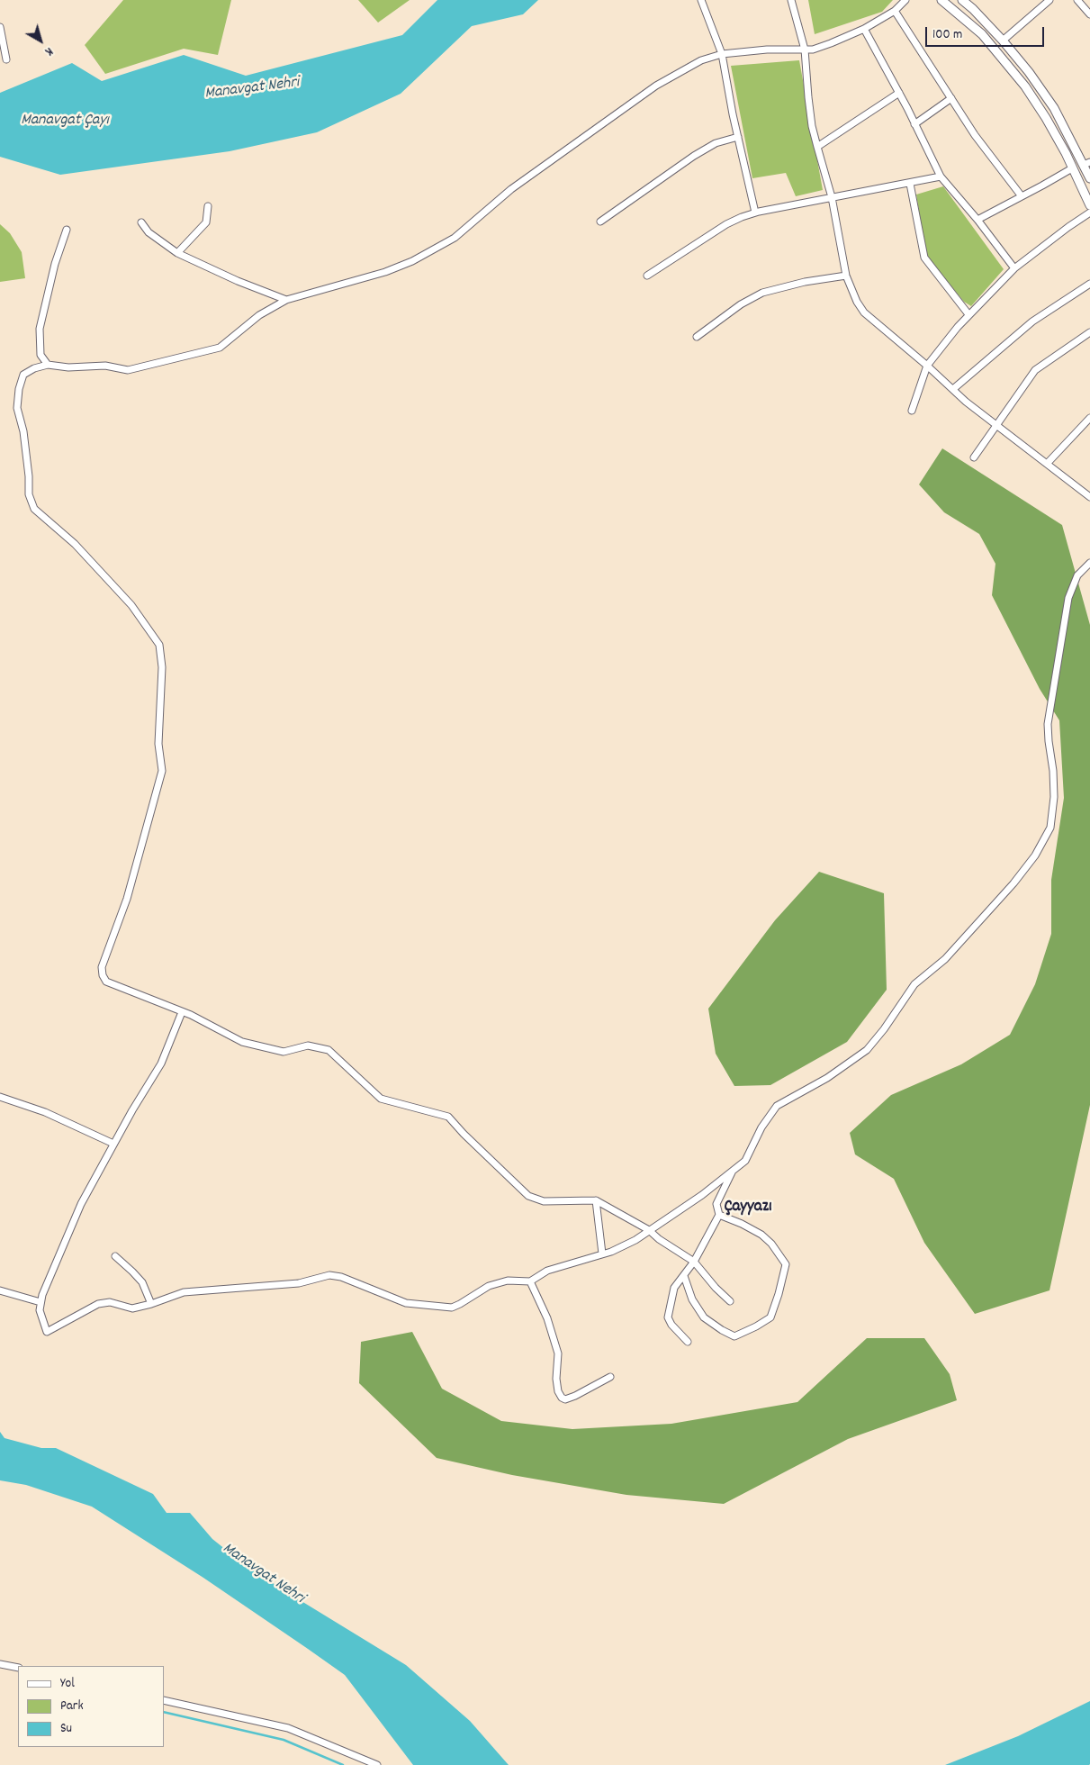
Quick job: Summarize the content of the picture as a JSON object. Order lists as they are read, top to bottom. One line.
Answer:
{"districts":["Çayyazı"],"water":["Manavgat Nehri","Manavgat Çayı"],"legend":["Yol","Park","Su"],"scale_bar":"100 m","north":"bottom right"}
